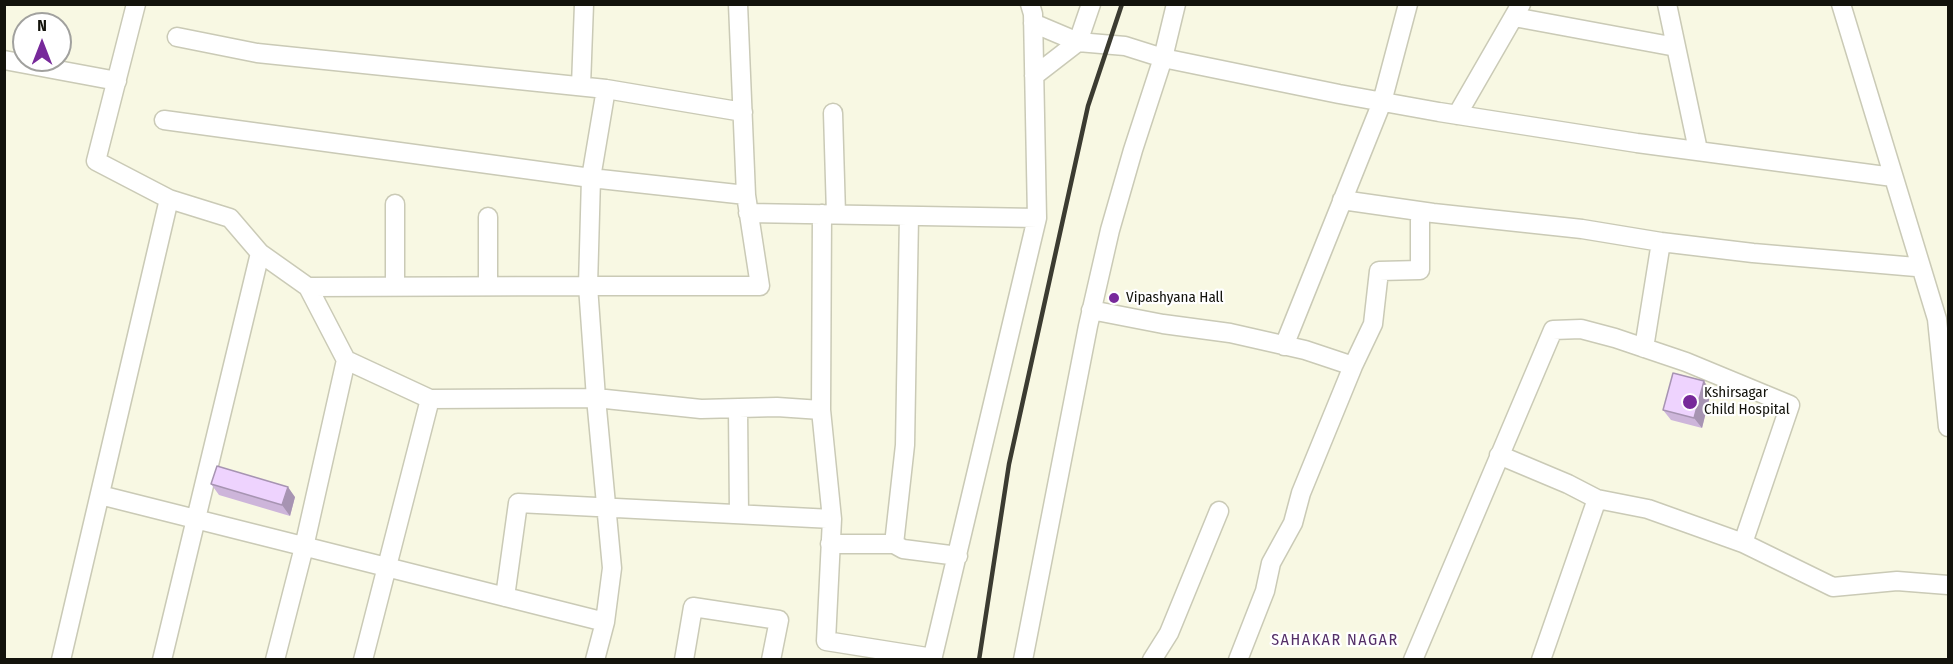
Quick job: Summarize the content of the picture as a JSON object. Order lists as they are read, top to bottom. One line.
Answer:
{"districts":["SAHAKAR NAGAR"],"places":["Vipashyana Hall","Kshirsagar Child Hospital"],"north":"top"}
